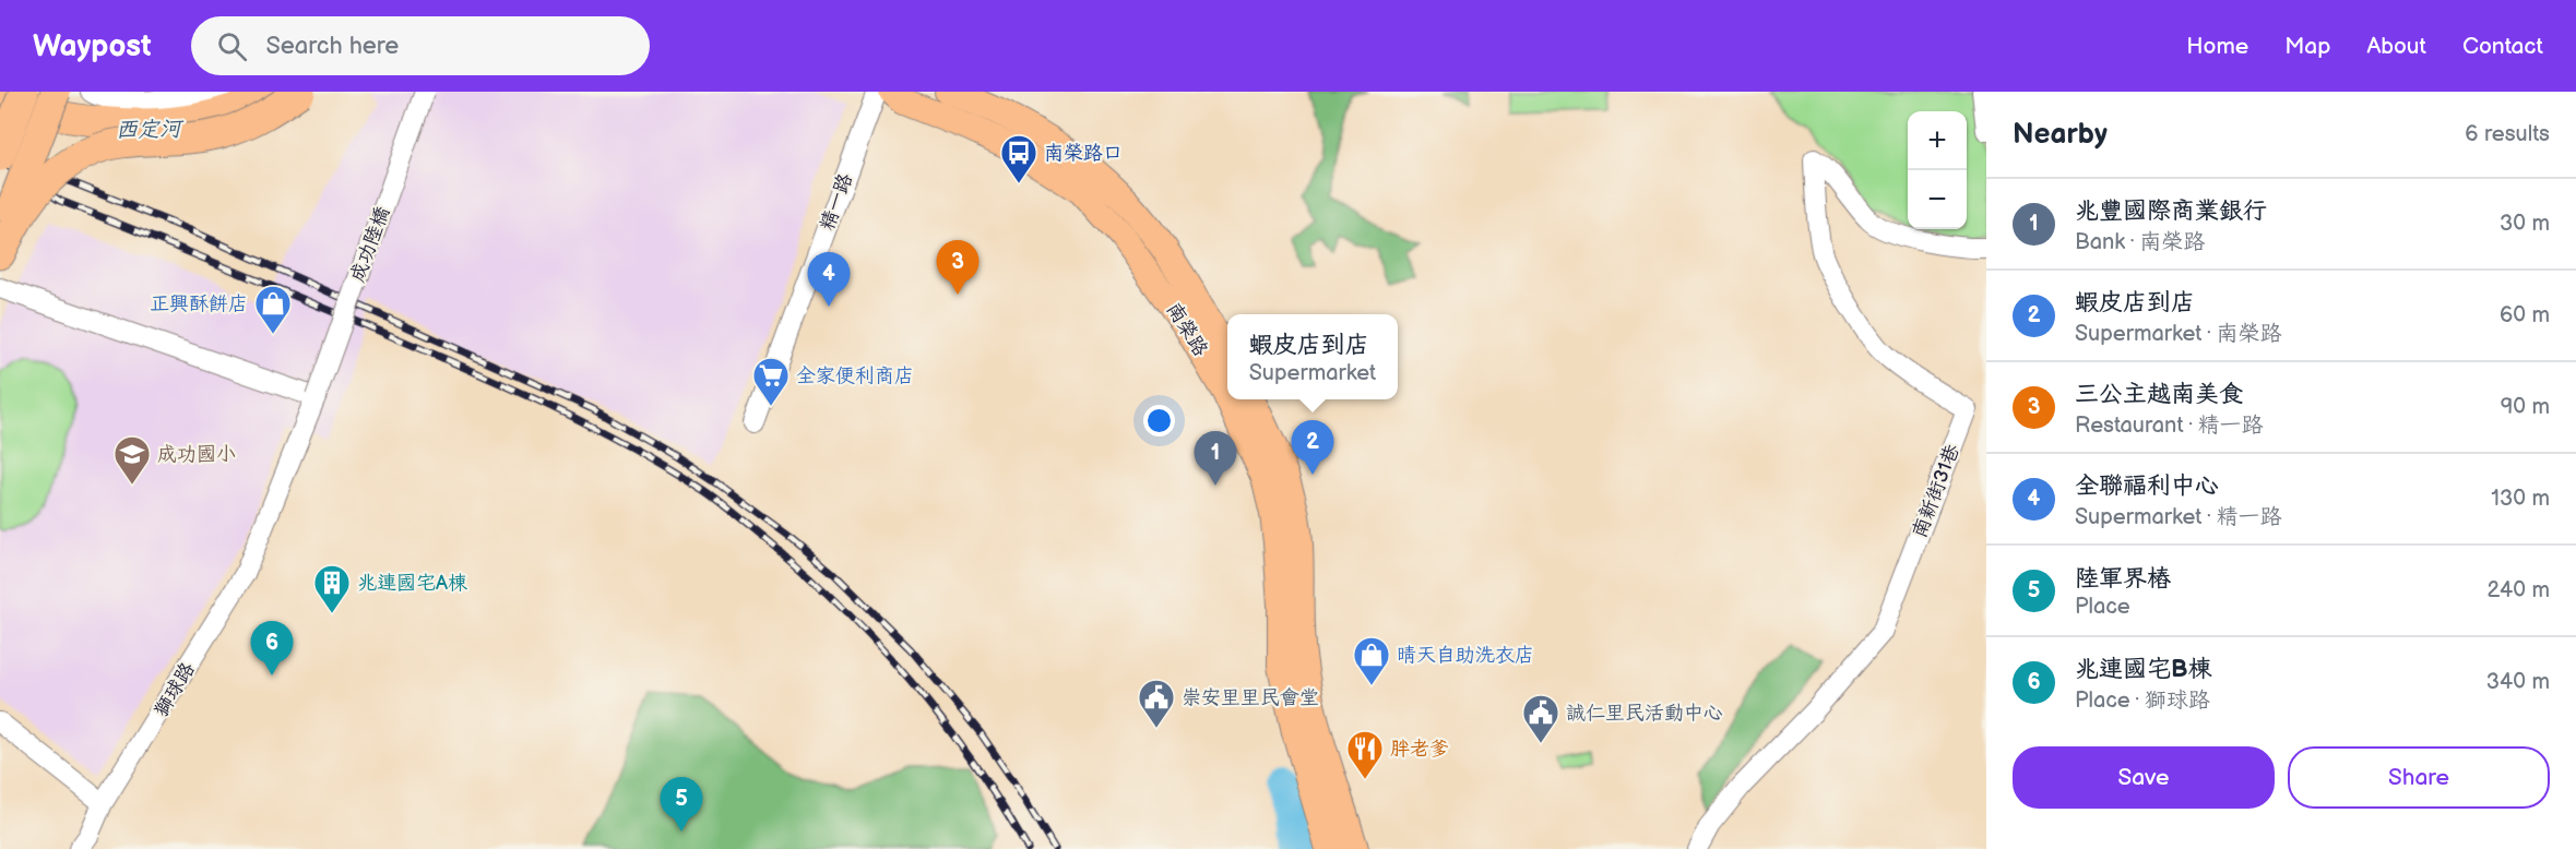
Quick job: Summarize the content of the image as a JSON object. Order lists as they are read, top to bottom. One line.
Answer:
{"streets":{"main road":["南榮路"],"street":["精一路","成功陸橋","南新街31巷","獅球路"]},"crossings":[["成功陸橋","獅球路"]],"water":["西定河"],"places":{"bus stop":["南榮路口"],"shop":["正興酥餅店","晴天自助洗衣店"],"supermarket":["全家便利商店"],"school or university":["成功國小"],"building":["兆連國宅A棟"],"public building":["崇安里里民會堂","誠仁里民活動中心"],"restaurant":["胖老爹"]},"page":{"header":"Waypost","search":"Search here","nav":["Home","Map","About","Contact"],"heading":["Nearby","6 results"],"map_buttons":["+","−"],"list":[{"mark":"1","name":"兆豐國際商業銀行","note":"Bank · 南榮路","value":"30 m"},{"mark":"2","name":"蝦皮店到店","note":"Supermarket · 南榮路","value":"60 m"},{"mark":"3","name":"三公主越南美食","note":"Restaurant · 精一路","value":"90 m"},{"mark":"4","name":"全聯福利中心","note":"Supermarket · 精一路","value":"130 m"},{"mark":"5","name":"陸軍界樁","note":"Place","value":"240 m"},{"mark":"6","name":"兆連國宅B棟","note":"Place · 獅球路","value":"340 m"}],"pins":["3","4","2","1","6","5"],"popup":["蝦皮店到店","Supermarket"],"buttons":["Save","Share"]}}
